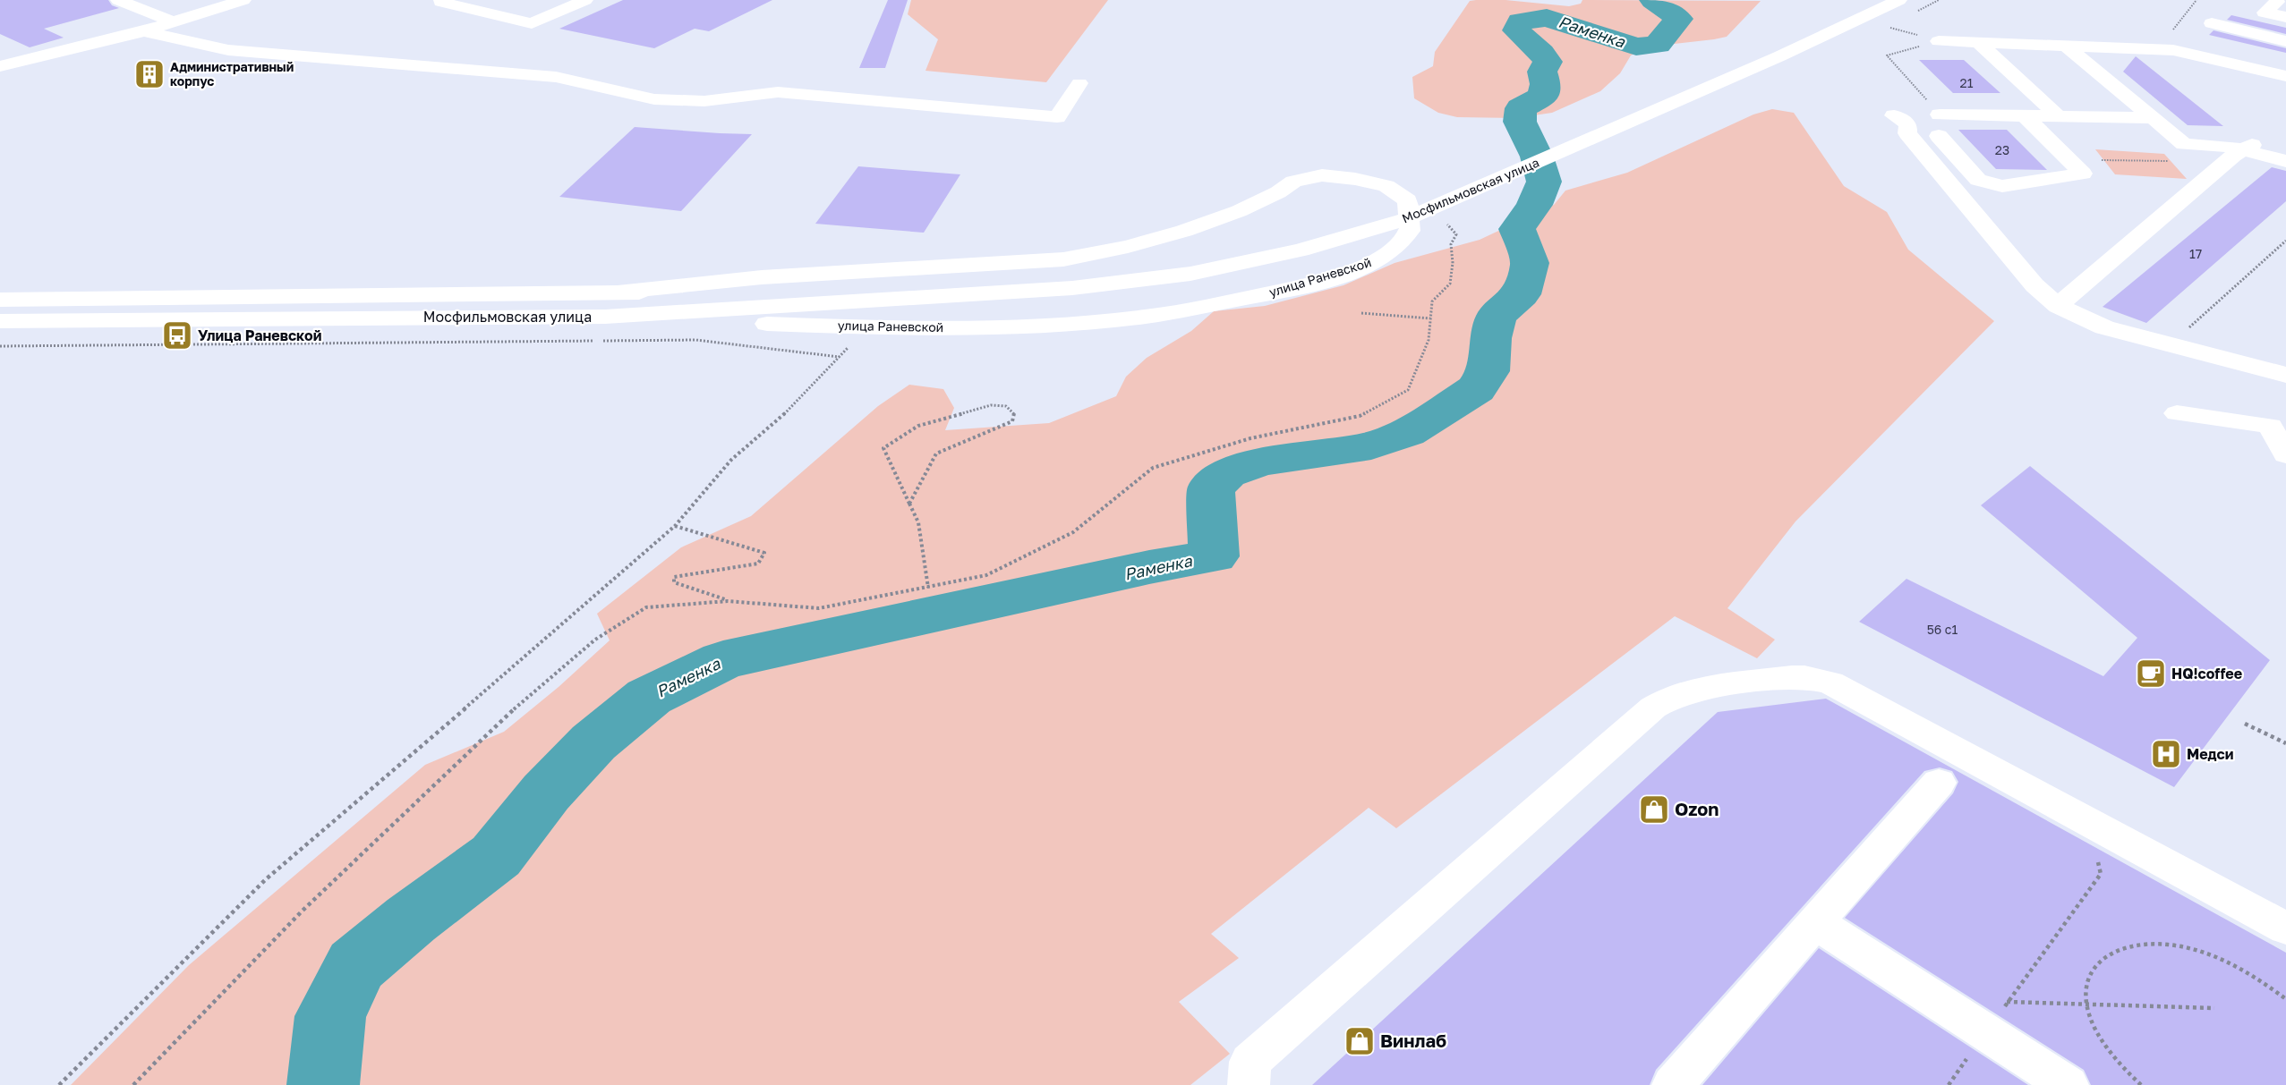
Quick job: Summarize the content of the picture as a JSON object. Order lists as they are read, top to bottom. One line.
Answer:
{"streets":{"street":["Мосфильмовская улица","улица Раневской"]},"crossings":[["Мосфильмовская улица","улица Раневской"]],"water":["Раменка"],"places":{"building":["Административный корпус"],"bus stop":["Улица Раневской"],"cafe":["HQ!coffee"],"hospital":["Медси"],"shop":["Ozon","Винлаб"]},"house_numbers":["21","23","17","56 с1"]}
